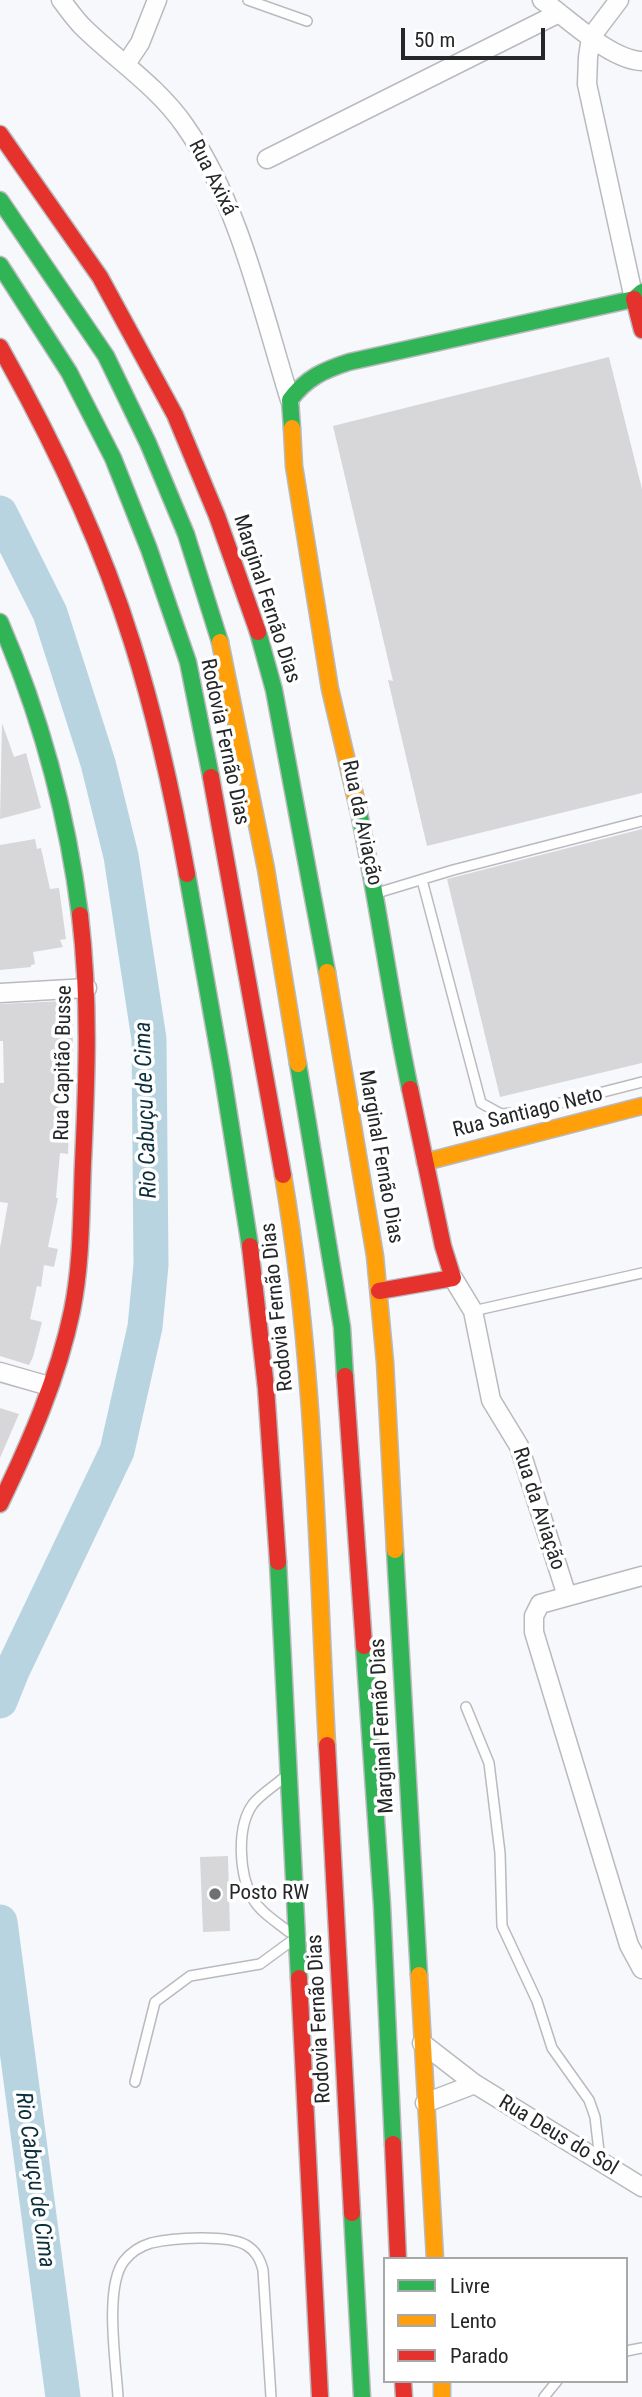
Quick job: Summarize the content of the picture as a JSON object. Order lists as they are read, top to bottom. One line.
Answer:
{"streets":{"main road":["Marginal Fernão Dias","Rodovia Fernão Dias","Rua da Aviação","Rua Capitão Busse","Rua Santiago Neto"],"street":["Rua Axixá","Rua Deus do Sol"]},"crossings":[["Rua Axixá","Rua da Aviação"],["Marginal Fernão Dias","Rua Deus do Sol"],["Rua da Aviação","Rua Santiago Neto"]],"water":["Rio Cabuçu de Cima"],"places":["Posto RW"],"legend":["Livre","Lento","Parado"],"scale_bar":"50 m"}
